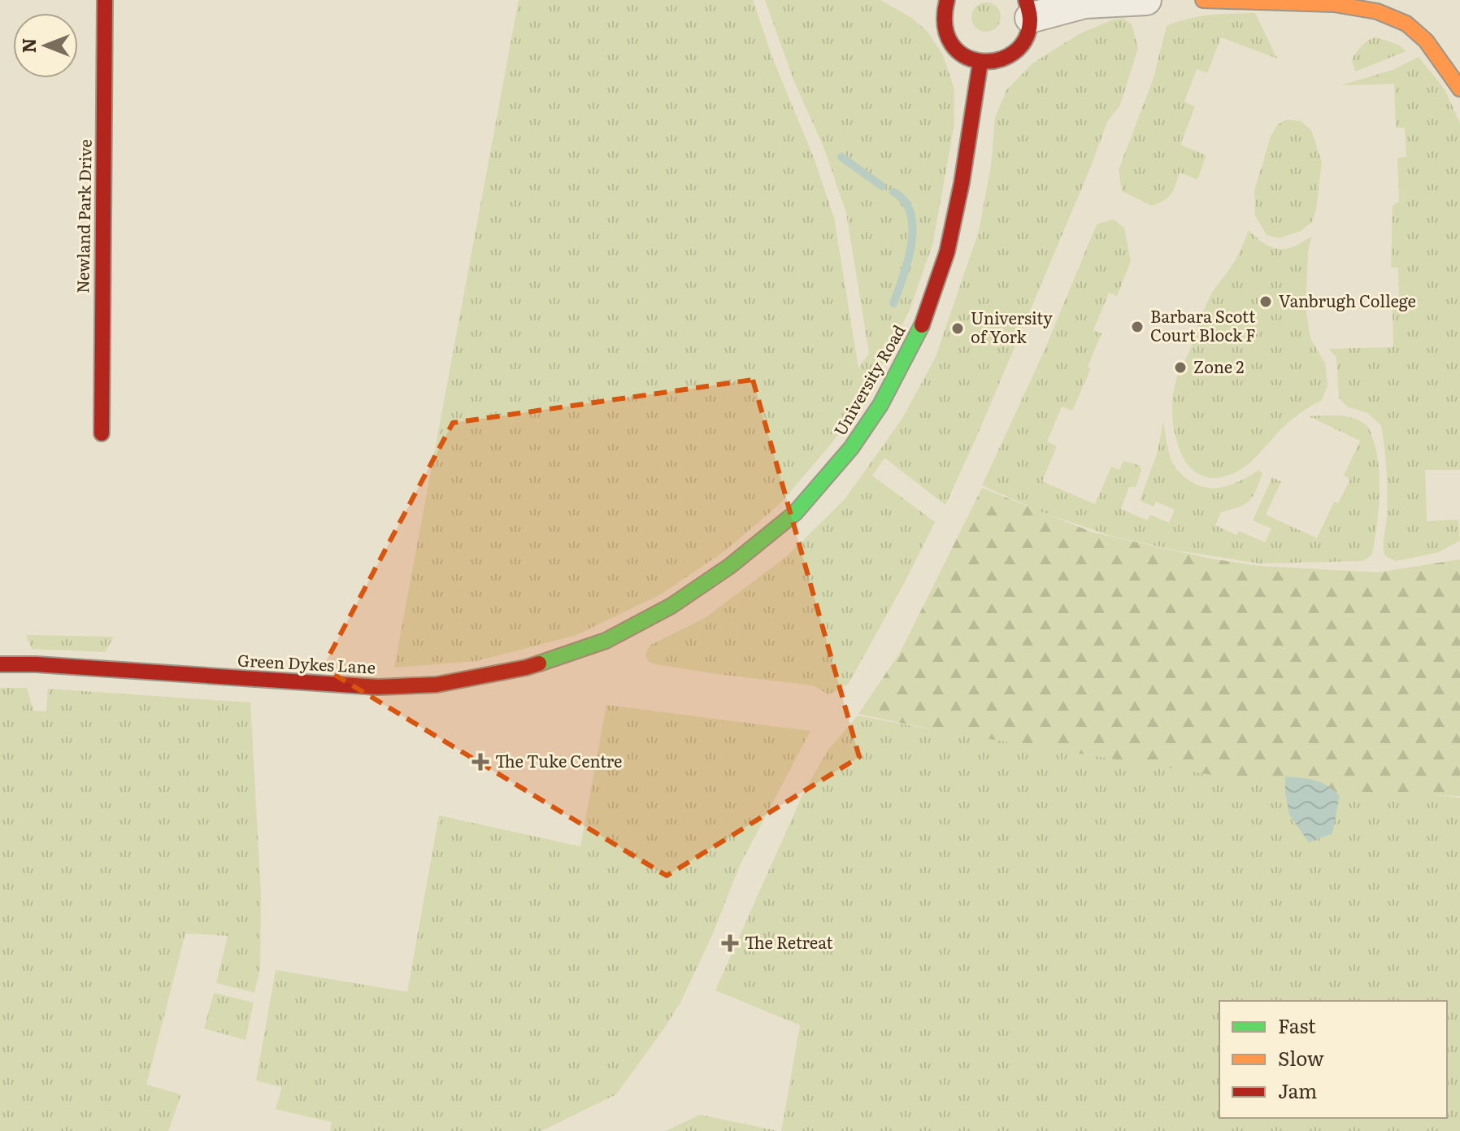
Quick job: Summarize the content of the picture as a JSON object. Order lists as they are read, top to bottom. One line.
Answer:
{"streets":{"street":["Newland Park Drive","University Road","Green Dykes Lane"]},"crossings":[["University Road","Green Dykes Lane"]],"places":{"other":["Vanbrugh College","Barbara Scott Court Block F","University of York","Zone 2"],"health":["The Tuke Centre","The Retreat"]},"legend":["Fast","Slow","Jam"],"north":"left"}
